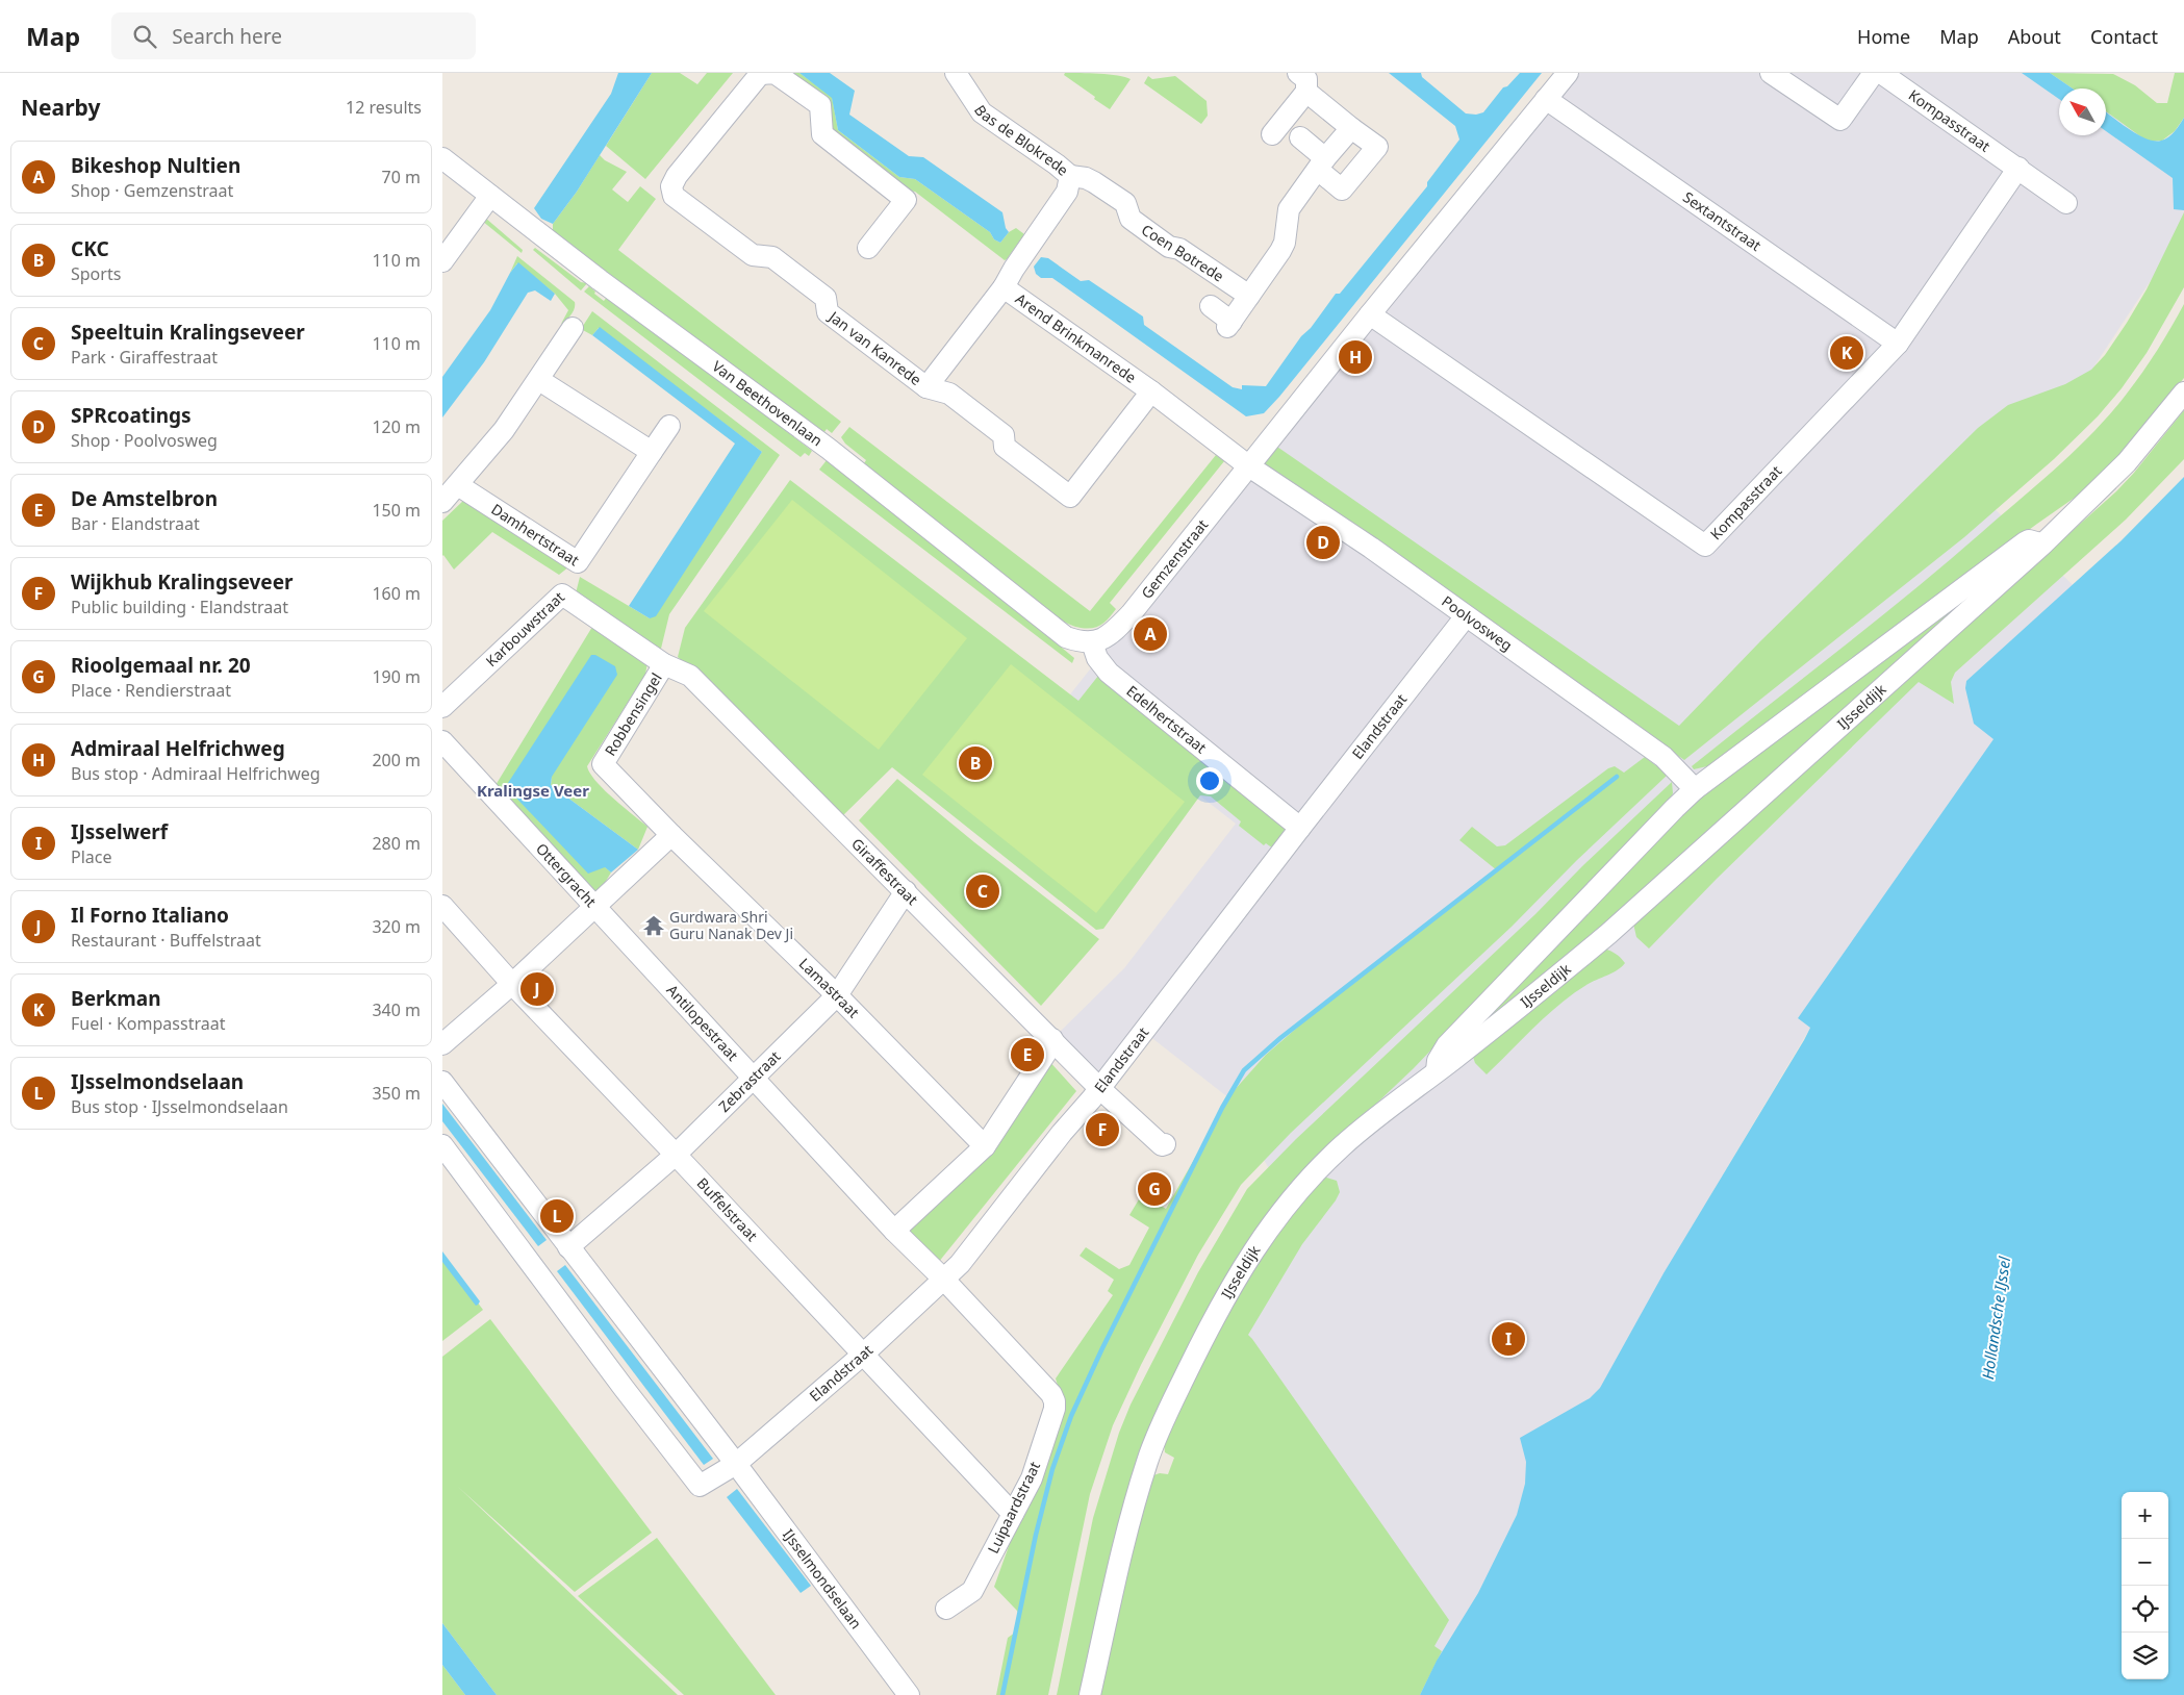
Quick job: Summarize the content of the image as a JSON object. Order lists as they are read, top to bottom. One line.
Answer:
{"streets":{"street":["Kompasstraat","Bas de Blokrede","Sextantstraat","Coen Botrede","Arend Brinkmanrede","Jan van Kanrede","Van Beethovenlaan","Damhertstraat","Gemzenstraat","Poolvosweg","Karbouwstraat","IJsseldijk","Robbensingel","Edelhertstraat","Elandstraat","Giraffestraat","Ottergracht","Lamastraat","Antilopestraat","Zebrastraat","Buffelstraat","Luipaardstraat","IJsselmondselaan"]},"crossings":[["Kompasstraat","Sextantstraat"],["Kompasstraat","Gemzenstraat"],["Bas de Blokrede","Coen Botrede"],["Bas de Blokrede","Arend Brinkmanrede"],["Sextantstraat","Gemzenstraat"],["Arend Brinkmanrede","Jan van Kanrede"],["Arend Brinkmanrede","Gemzenstraat"],["Arend Brinkmanrede","Poolvosweg"],["Van Beethovenlaan","Gemzenstraat"],["Van Beethovenlaan","Edelhertstraat"],["Gemzenstraat","Poolvosweg"],["Gemzenstraat","Edelhertstraat"],["Poolvosweg","Elandstraat"],["Karbouwstraat","Robbensingel"],["Karbouwstraat","Giraffestraat"],["Robbensingel","Giraffestraat"],["Robbensingel","Ottergracht"],["Robbensingel","Lamastraat"],["Edelhertstraat","Elandstraat"],["Elandstraat","Giraffestraat"],["Elandstraat","Antilopestraat"],["Elandstraat","Buffelstraat"],["Elandstraat","Luipaardstraat"],["Elandstraat","IJsselmondselaan"],["Giraffestraat","Zebrastraat"],["Ottergracht","Lamastraat"],["Ottergracht","Antilopestraat"],["Lamastraat","Zebrastraat"],["Antilopestraat","Zebrastraat"],["Antilopestraat","Luipaardstraat"],["Zebrastraat","Buffelstraat"],["Zebrastraat","IJsselmondselaan"],["Buffelstraat","Luipaardstraat"]],"districts":["Kralingse Veer"],"water":["Hollandsche IJssel"],"places":{"temple":["Gurdwara Shri Guru Nanak Dev Ji"]},"north":"top left","page":{"header":"Map","search":"Search here","nav":["Home","Map","About","Contact"],"heading":["Nearby","12 results"],"list":[{"mark":"A","name":"Bikeshop Nultien","note":"Shop · Gemzenstraat","value":"70 m"},{"mark":"B","name":"CKC","note":"Sports","value":"110 m"},{"mark":"C","name":"Speeltuin Kralingseveer","note":"Park · Giraffestraat","value":"110 m"},{"mark":"D","name":"SPRcoatings","note":"Shop · Poolvosweg","value":"120 m"},{"mark":"E","name":"De Amstelbron","note":"Bar · Elandstraat","value":"150 m"},{"mark":"F","name":"Wijkhub Kralingseveer","note":"Public building · Elandstraat","value":"160 m"},{"mark":"G","name":"Rioolgemaal nr. 20","note":"Place · Rendierstraat","value":"190 m"},{"mark":"H","name":"Admiraal Helfrichweg","note":"Bus stop · Admiraal Helfrichweg","value":"200 m"},{"mark":"I","name":"IJsselwerf","note":"Place","value":"280 m"},{"mark":"J","name":"Il Forno Italiano","note":"Restaurant · Buffelstraat","value":"320 m"},{"mark":"K","name":"Berkman","note":"Fuel · Kompasstraat","value":"340 m"},{"mark":"L","name":"IJsselmondselaan","note":"Bus stop · IJsselmondselaan","value":"350 m"}],"pins":["K","H","D","A","B","C","J","E","F","G","L","I"],"map_buttons":["+","−"]}}
